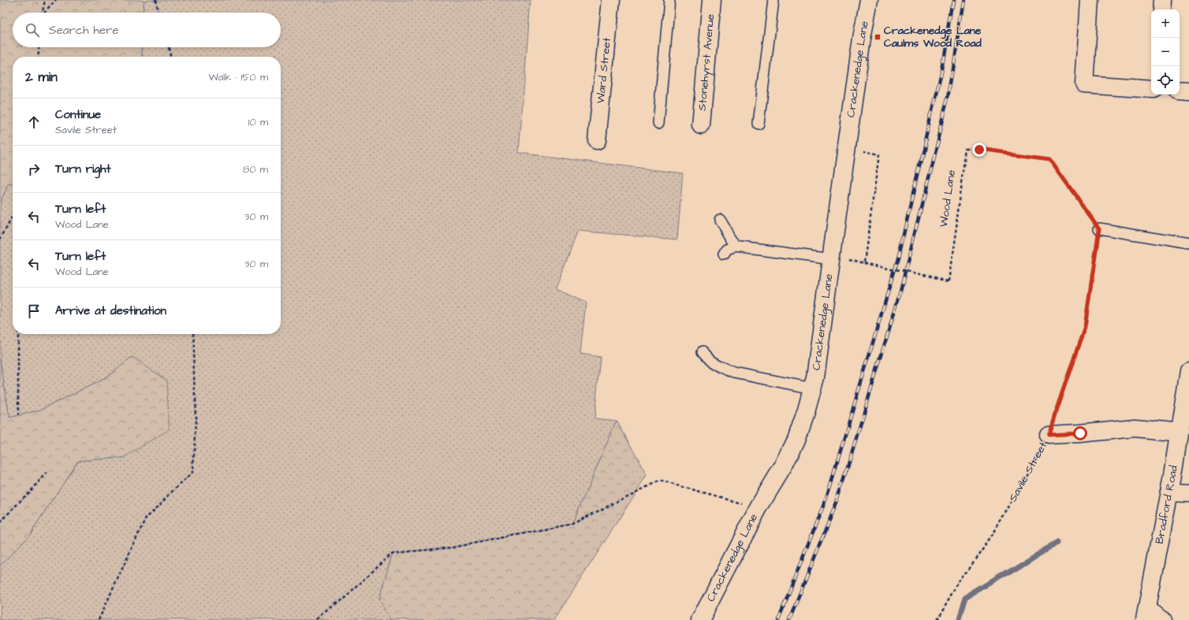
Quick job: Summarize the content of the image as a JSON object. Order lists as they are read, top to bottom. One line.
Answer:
{"streets":{"street":["Stonehyrst Avenue","Crackenedge Lane","Ward Street","Savile Street","Bradford Road"],"path":["Wood Lane"]},"crossings":[["Crackenedge Lane","Wood Lane"],["Savile Street","Bradford Road"]],"places":{"transit":["Crackenedge Lane Caulms Wood Road"]},"page":{"map_buttons":["+","−"],"search":"Search here","heading":["2 min","Walk · 150 m"],"list":[["Continue","Savile Street","10 m"],["Turn right","80 m"],["Turn left","Wood Lane","30 m"],["Turn left","Wood Lane","30 m"],"Arrive at destination"]}}
